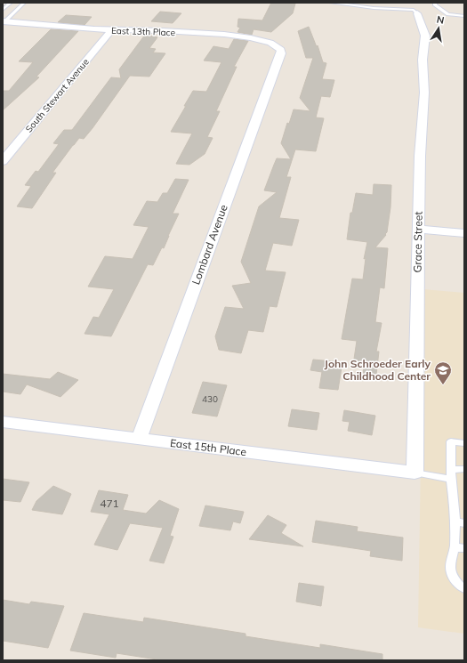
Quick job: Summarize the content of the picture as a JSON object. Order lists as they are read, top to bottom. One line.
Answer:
{"streets":{"street":["East 13th Place","South Stewart Avenue","Grace Street","Lombard Avenue","East 15th Place"]},"crossings":[["East 13th Place","South Stewart Avenue"],["East 13th Place","Lombard Avenue"],["Grace Street","East 15th Place"],["Lombard Avenue","East 15th Place"]],"places":{"school or university":["John Schroeder Early Childhood Center"]},"house_numbers":["430","471"],"north":"top"}
